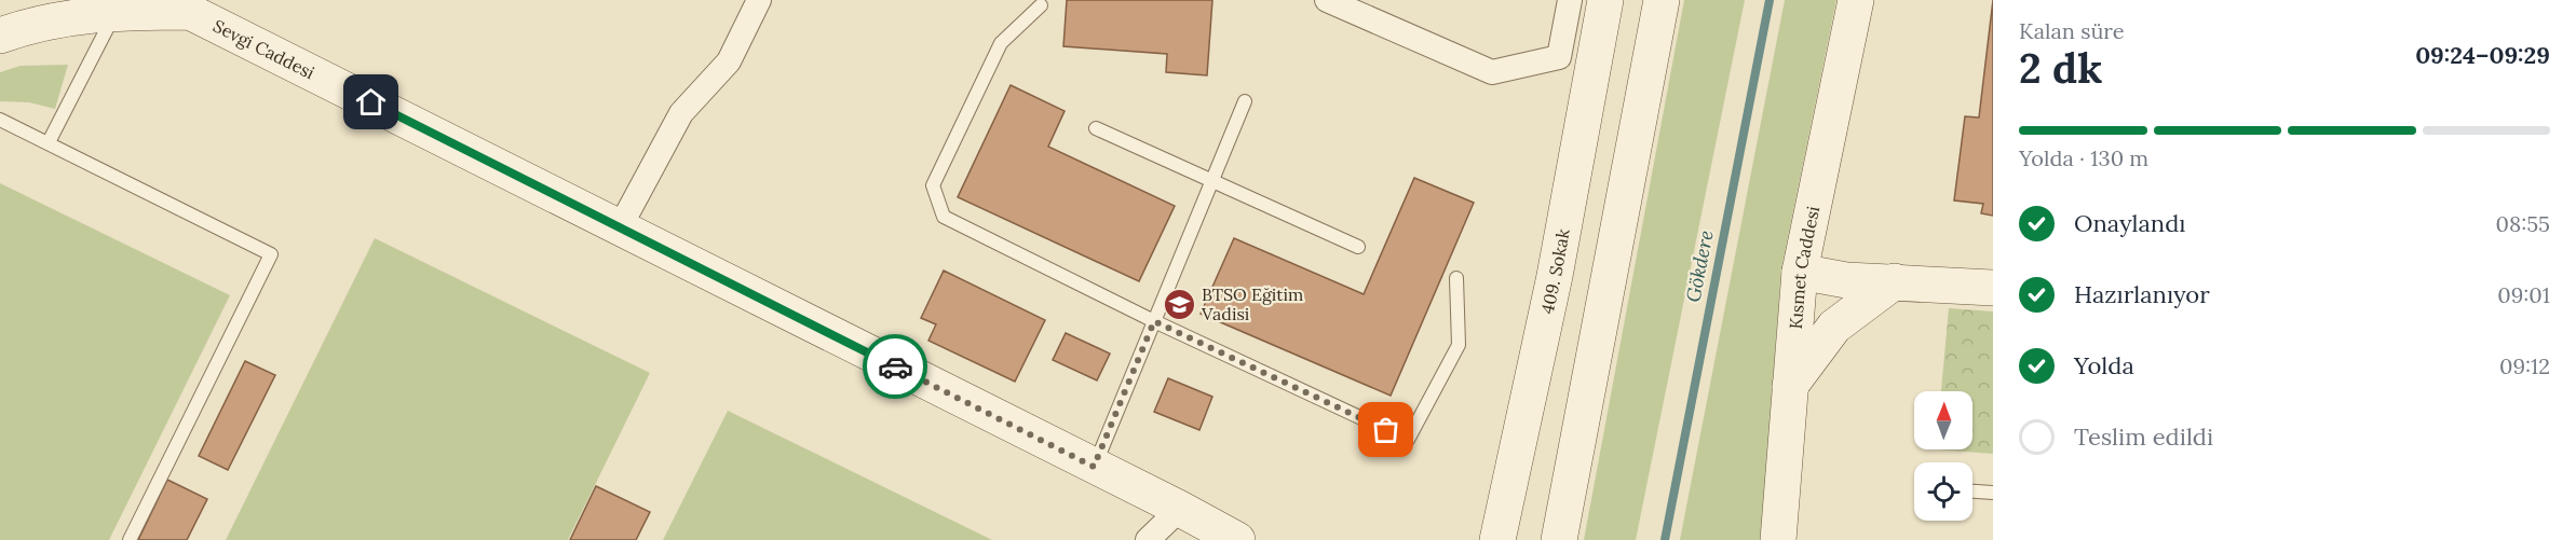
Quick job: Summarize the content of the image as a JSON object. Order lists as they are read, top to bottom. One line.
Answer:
{"streets":{"main road":["Sevgi Caddesi","Kısmet Caddesi","409. Sokak"]},"water":["Gökdere"],"places":{"school or university":["BTSO Eğitim Vadisi"]},"north":"top","page":{"heading":["2 dk","Kalan süre","09:24–09:29"],"bar":"Yolda · 130 m","list":[["Onaylandı","08:55"],["Hazırlanıyor","09:01"],["Yolda","09:12"],"Teslim edildi"]}}
